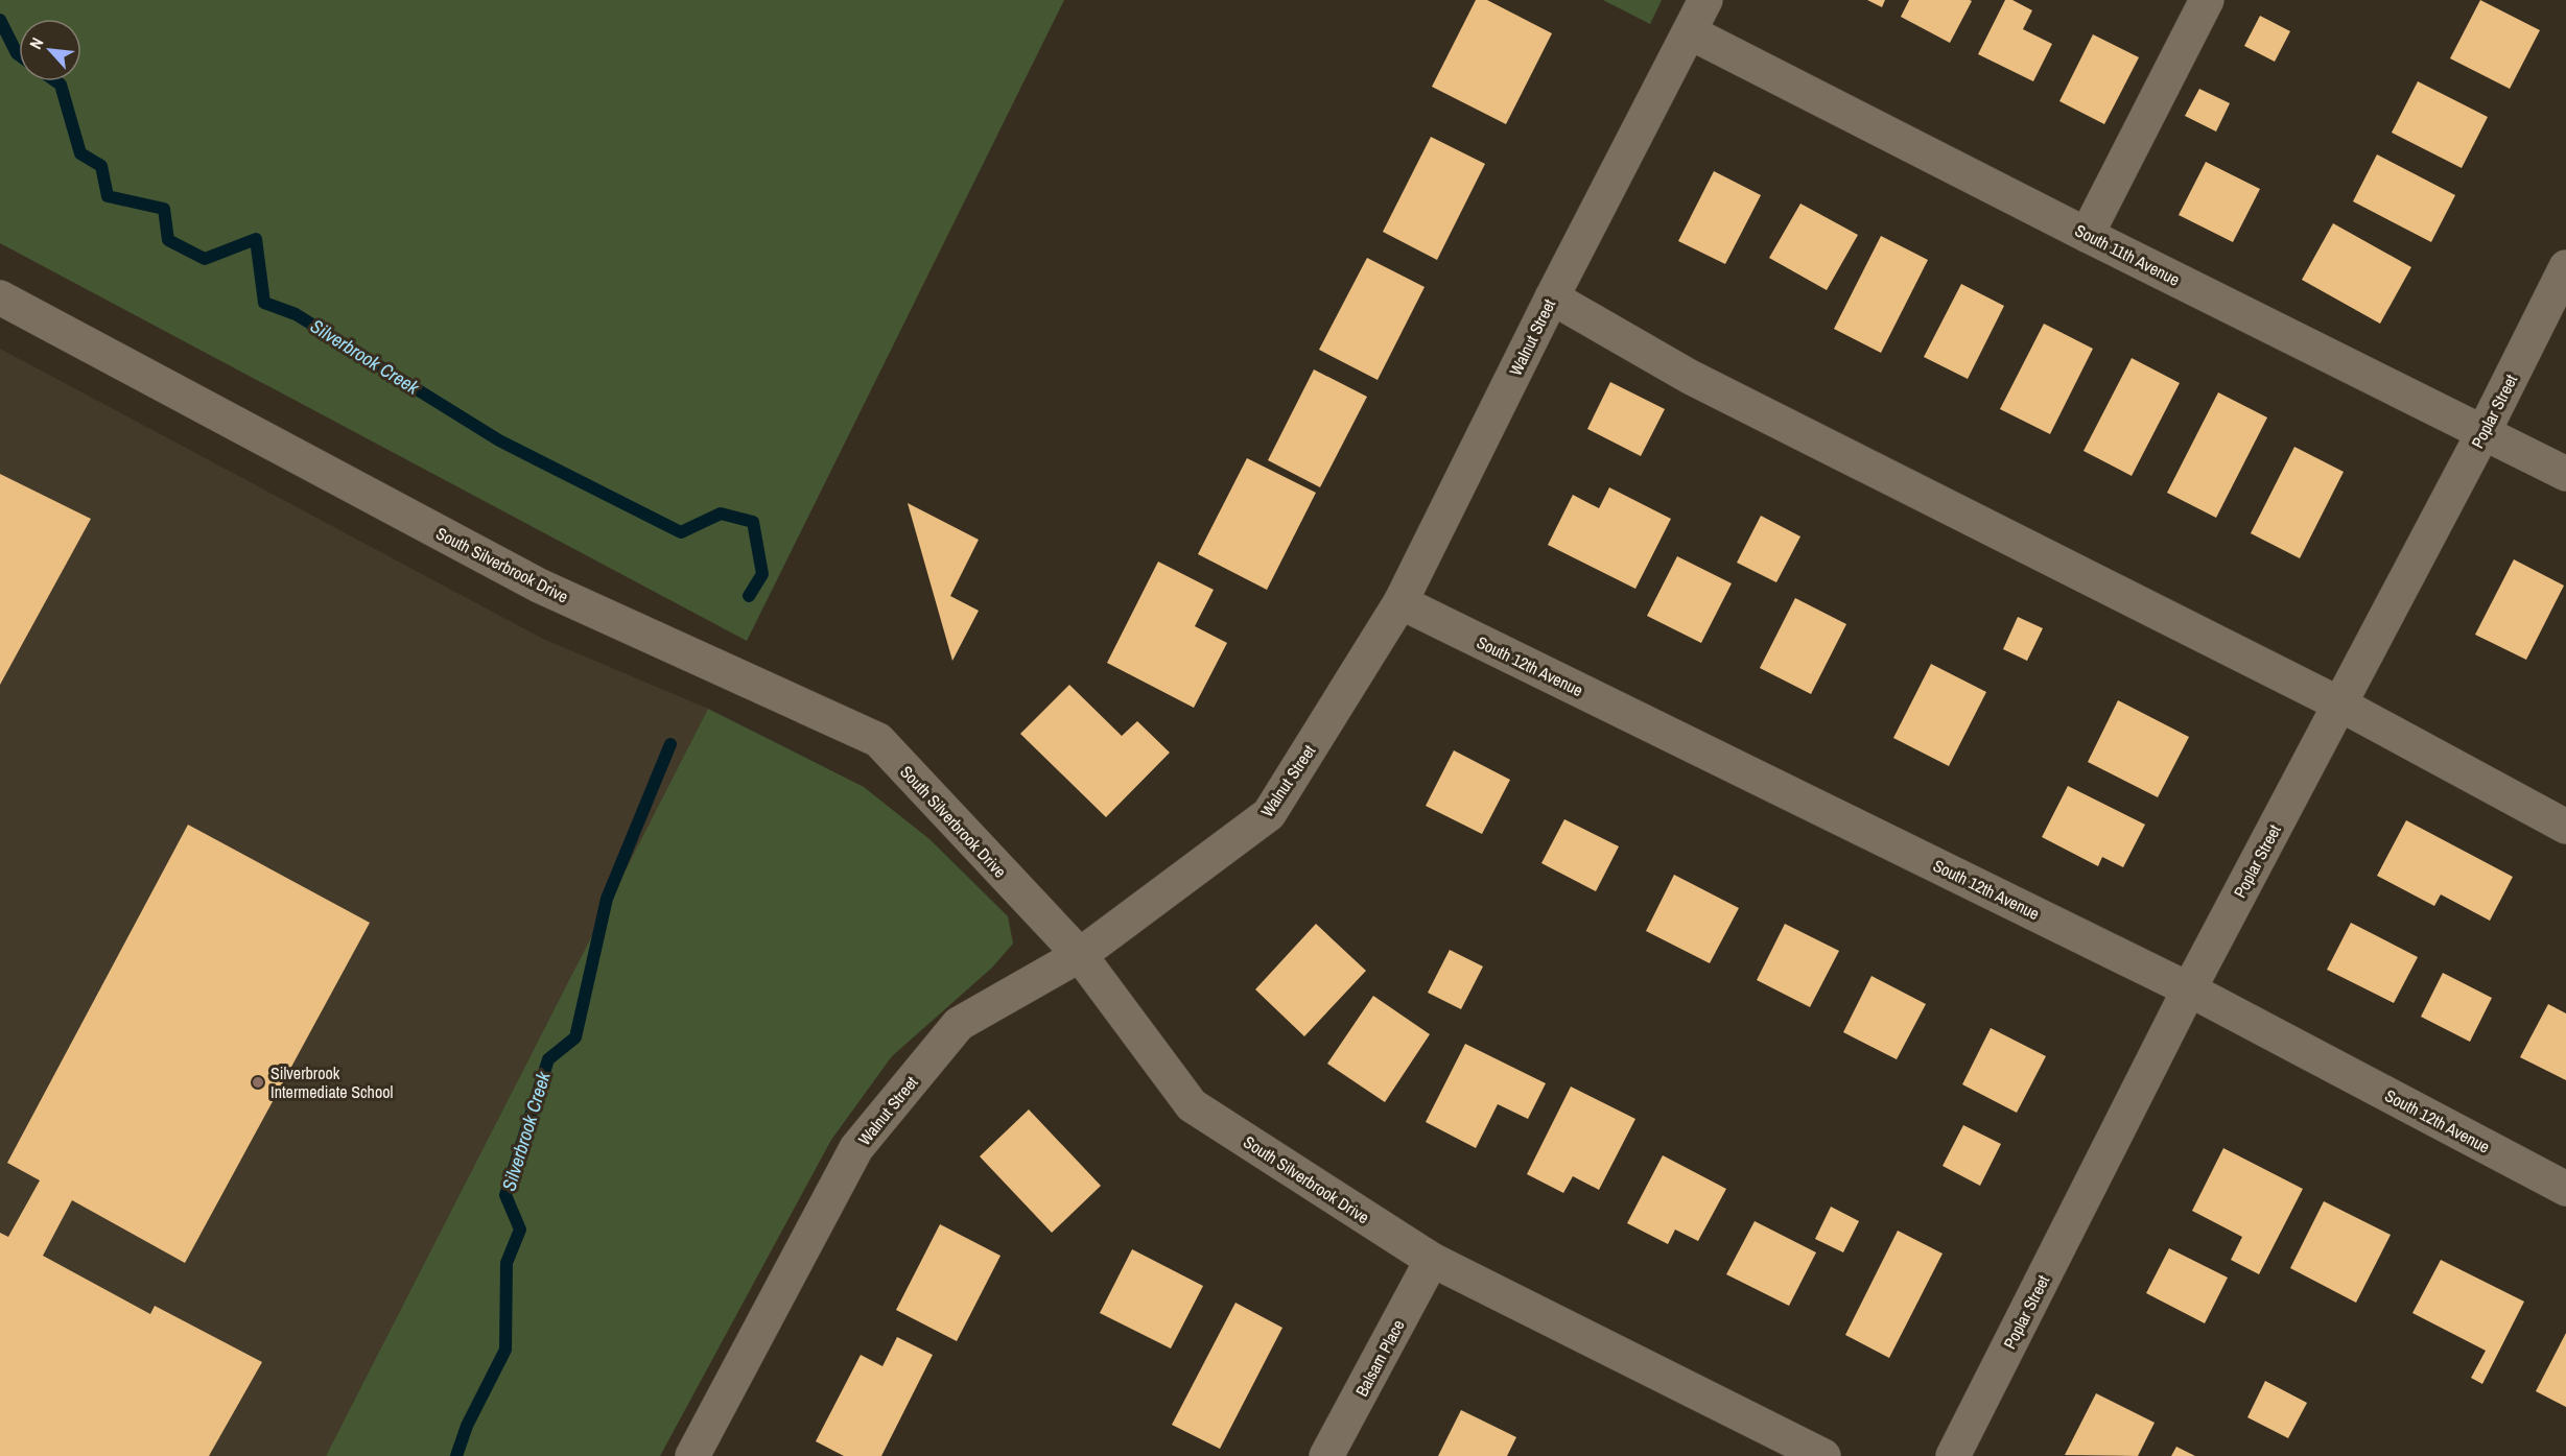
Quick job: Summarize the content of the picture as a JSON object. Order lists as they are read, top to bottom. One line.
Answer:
{"streets":{"street":["South 11th Avenue","Walnut Street","Poplar Street","South Silverbrook Drive","South 12th Avenue","Balsam Place"]},"crossings":[["South 11th Avenue","Walnut Street"],["South 11th Avenue","Poplar Street"],["Walnut Street","South Silverbrook Drive"],["Walnut Street","South 12th Avenue"],["Poplar Street","South 12th Avenue"],["South Silverbrook Drive","Balsam Place"]],"water":["Silverbrook Creek"],"places":["Silverbrook Intermediate School"],"north":"top left"}
